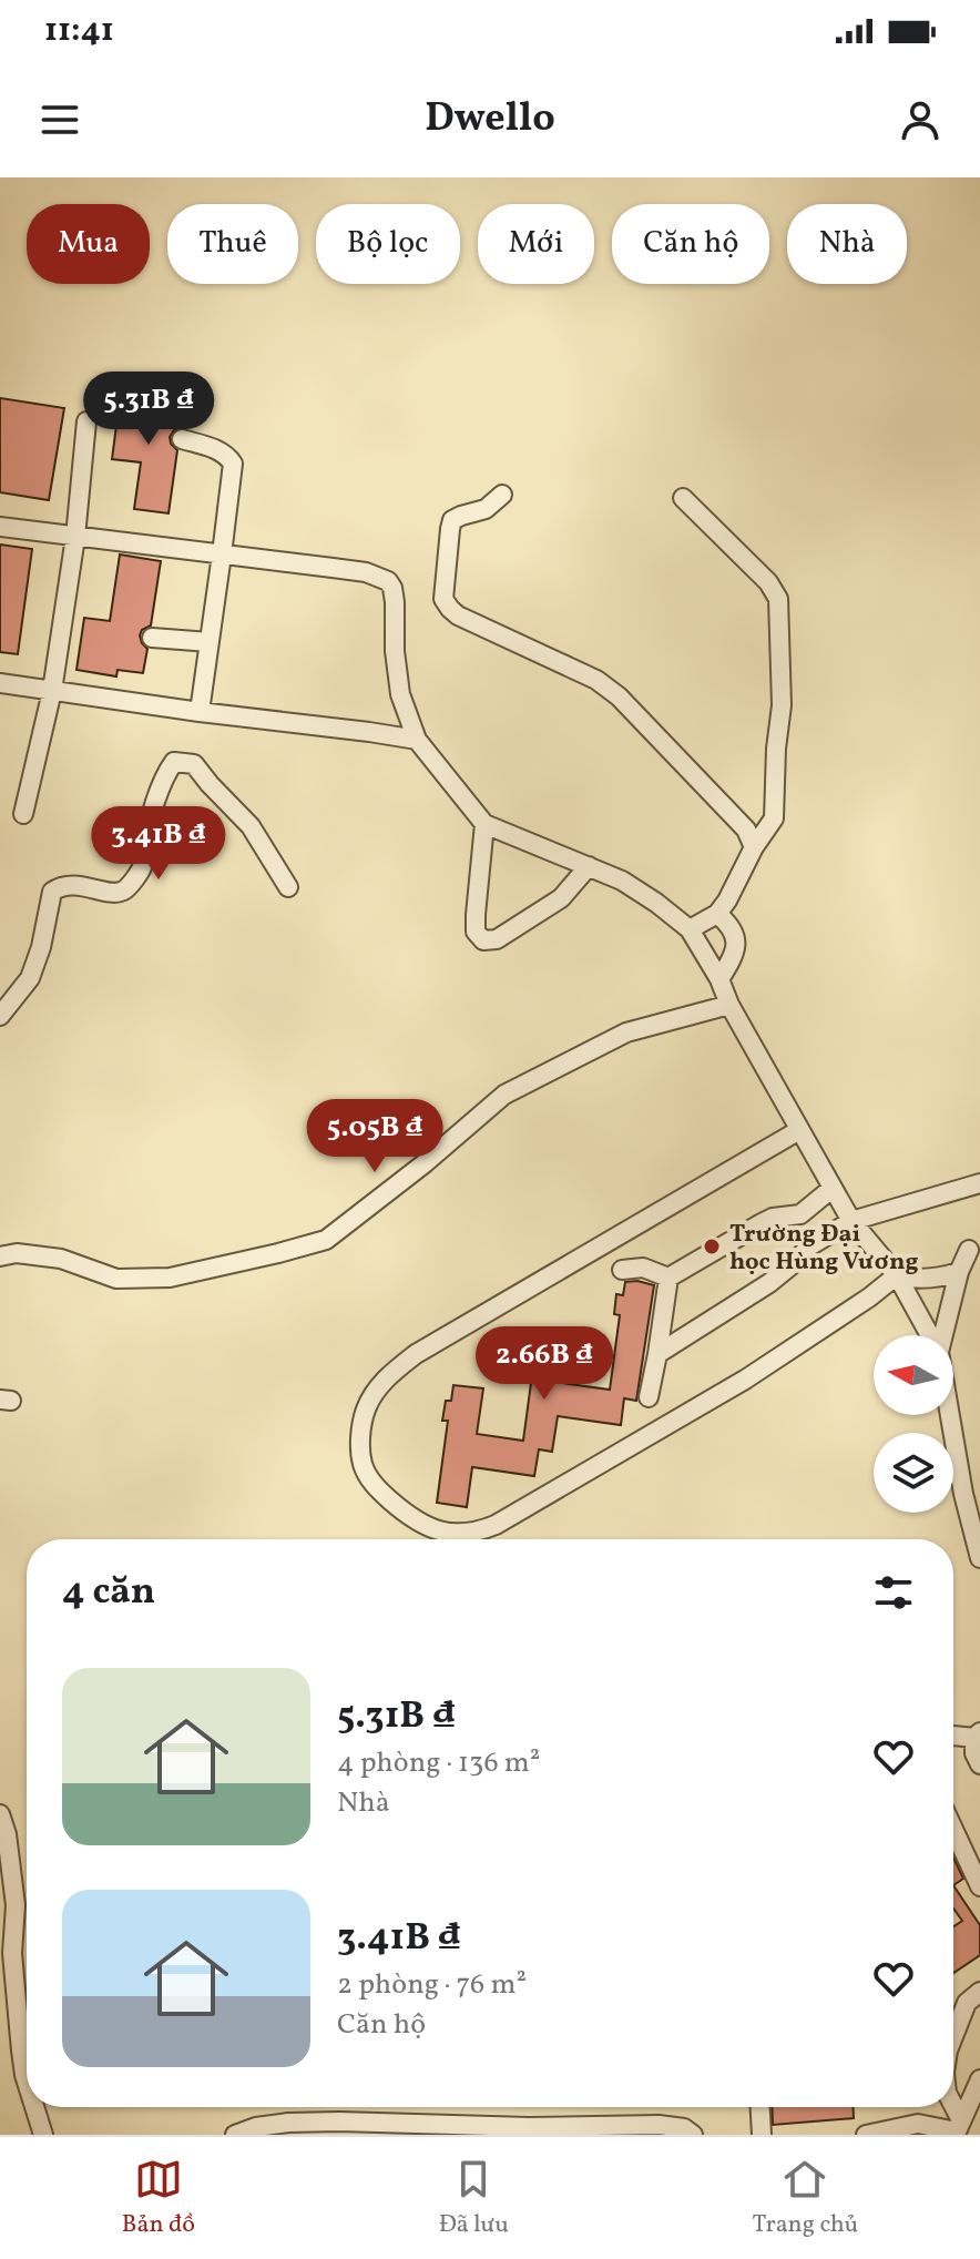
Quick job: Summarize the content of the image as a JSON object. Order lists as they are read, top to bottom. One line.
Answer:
{"places":["Trường Đại học Hùng Vương"],"north":"left","page":{"status":"11:41","header":"Dwello","chip":["Mua","Thuê","Bộ lọc","Mới","Căn hộ","Nhà"],"price":["5.31B ₫","3.41B ₫","5.05B ₫","2.66B ₫"],"heading":"4 căn","list":[{"name":"5.31B ₫","note":"4 phòng · 136 m² · Nhà"},{"name":"3.41B ₫","note":"2 phòng · 76 m² · Căn hộ"}],"tabs":["Bản đồ","Đã lưu","Trang chủ"]}}
